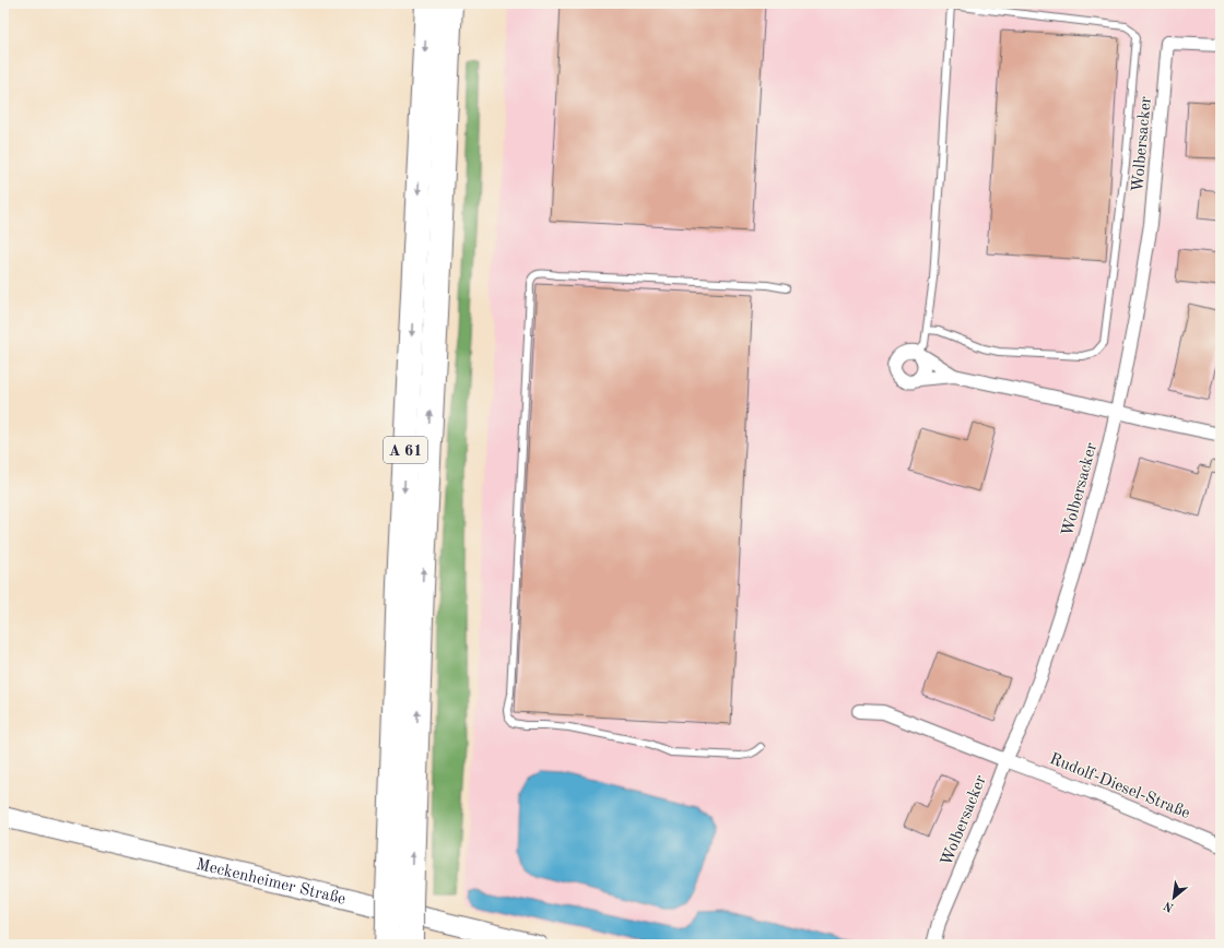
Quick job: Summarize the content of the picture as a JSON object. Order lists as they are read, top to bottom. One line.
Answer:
{"streets":{"highway":["A 61"],"main road":["Meckenheimer Straße"],"street":["Wolbersacker","Rudolf-Diesel-Straße"]},"crossings":[["Wolbersacker","Rudolf-Diesel-Straße"]],"north":"bottom left"}
